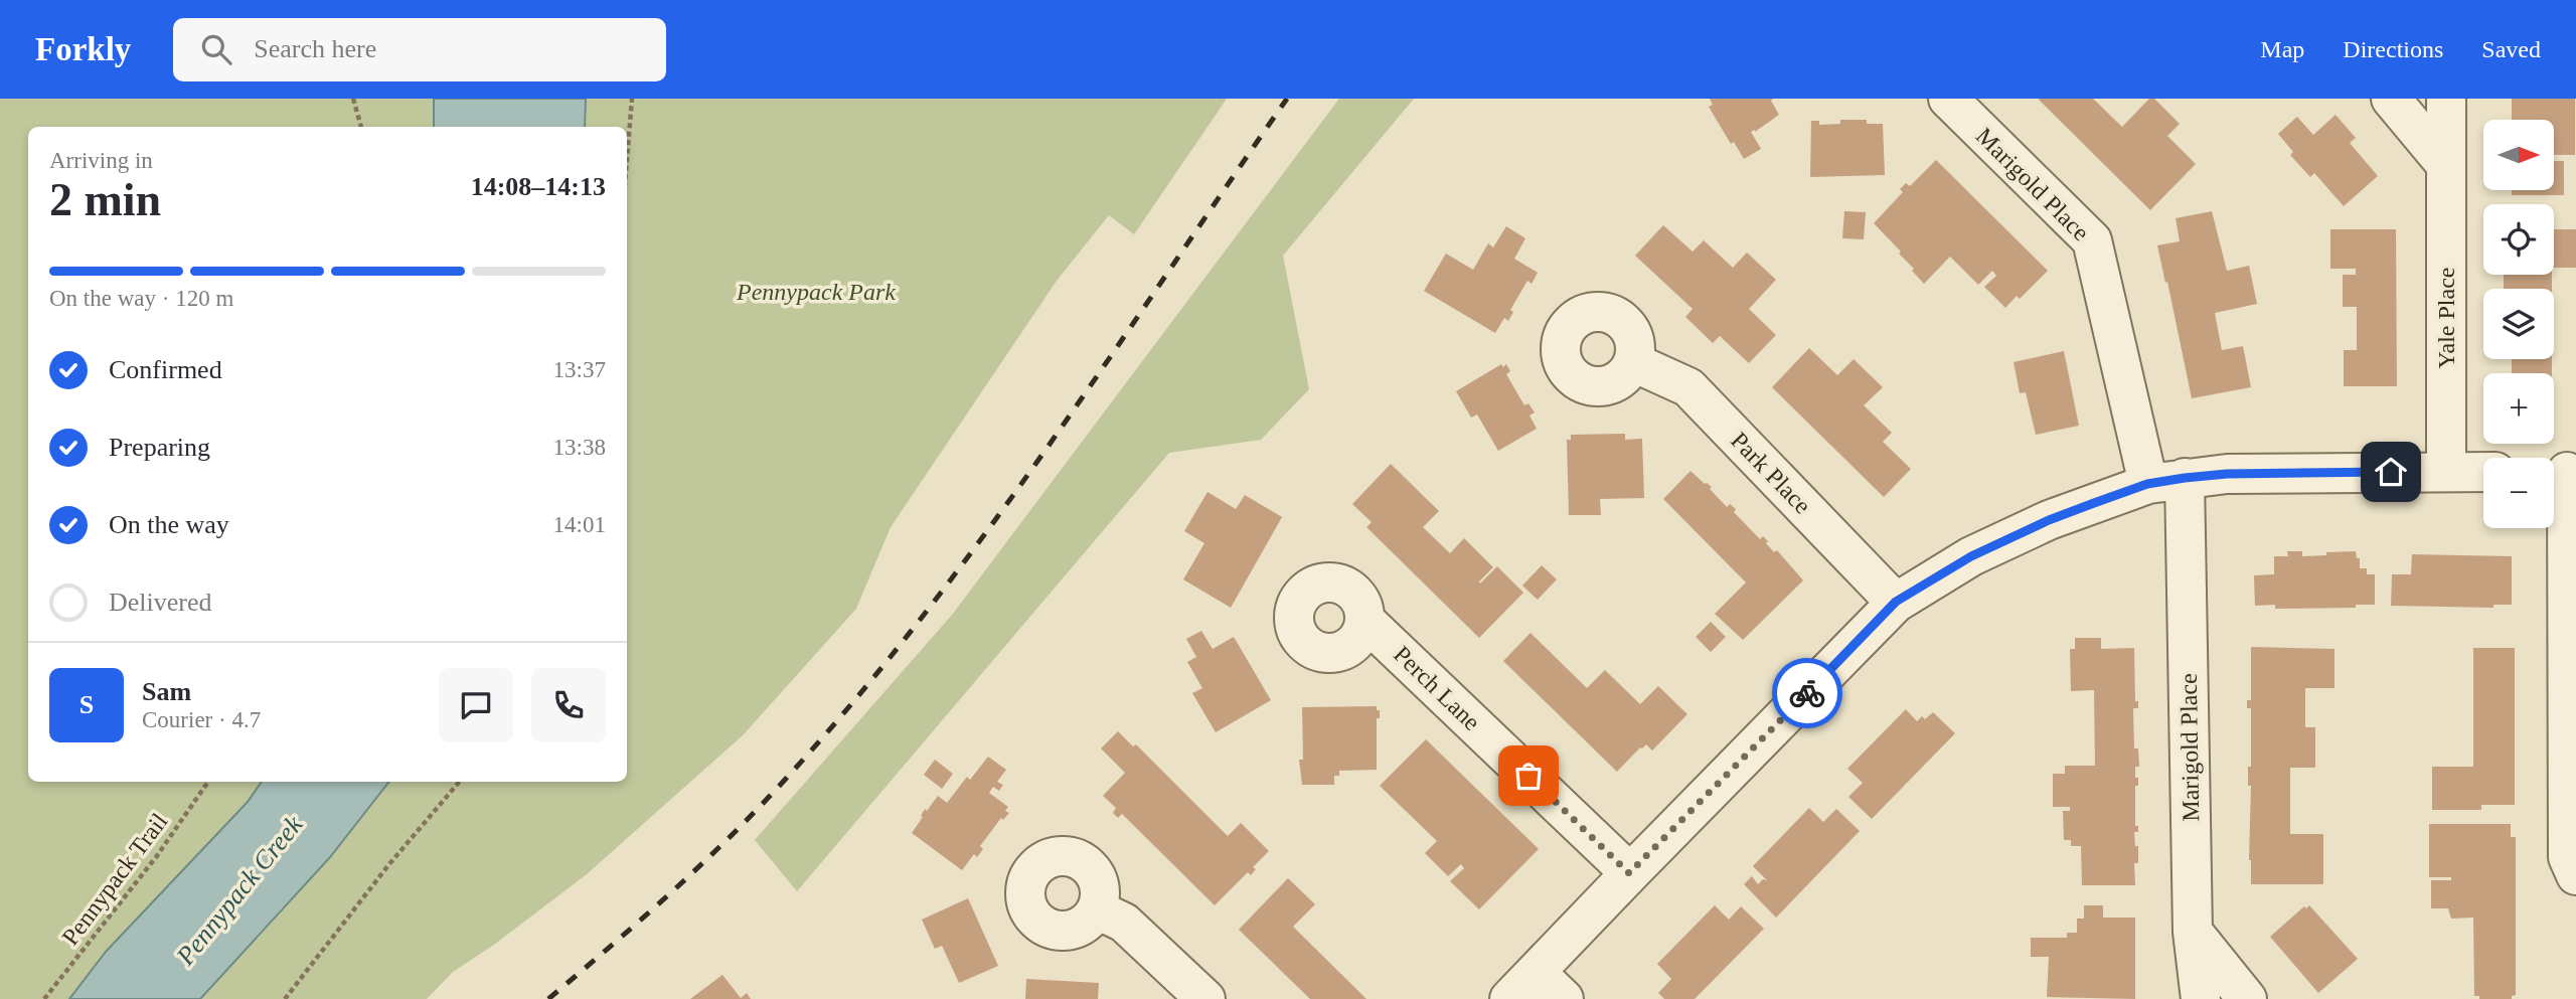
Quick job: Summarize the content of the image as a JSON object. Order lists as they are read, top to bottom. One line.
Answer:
{"streets":{"street":["Marigold Place","Yale Place","Park Place","Perch Lane"],"path":["Pennypack Trail"]},"water":["Pennypack Creek"],"parks":["Pennypack Park"],"north":"right","page":{"header":"Forkly","search":"Search here","nav":["Map","Directions","Saved"],"map_buttons":["+","−"],"heading":["2 min","Arriving in","14:08–14:13"],"panel":["Sam","Courier · 4.7"],"bar":"On the way · 120 m","list":[["Confirmed","13:37"],["Preparing","13:38"],["On the way","14:01"],"Delivered"],"round":"S"}}
